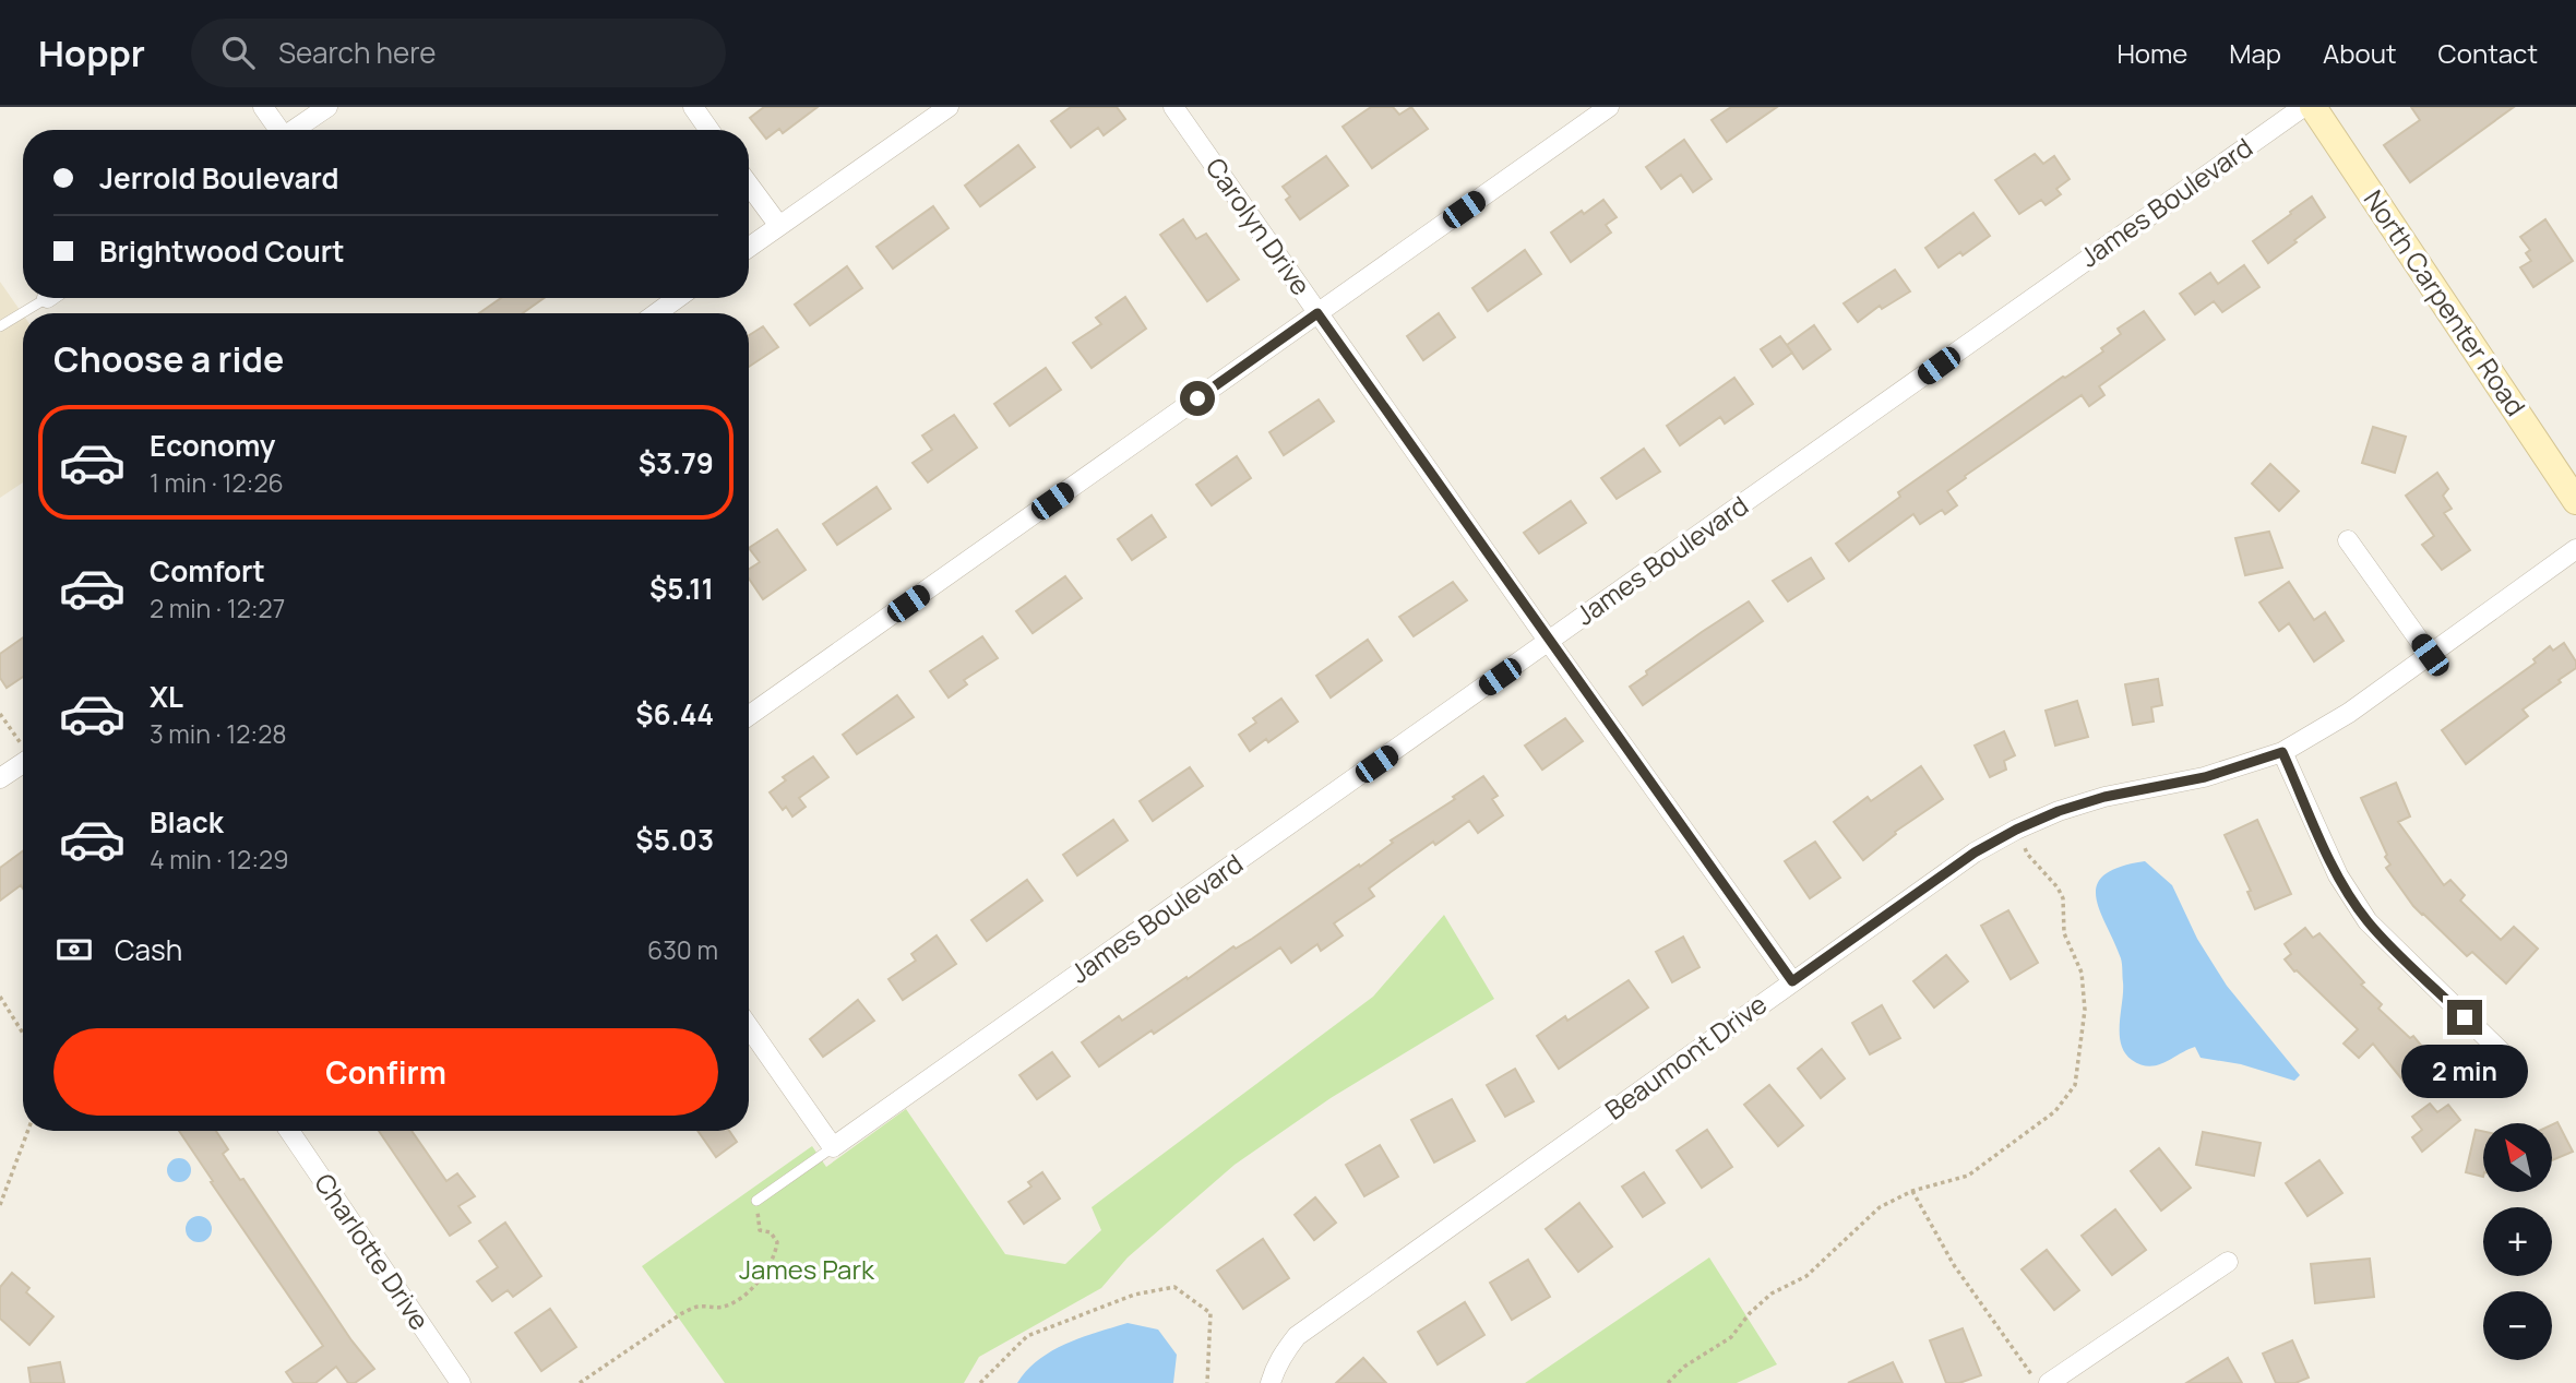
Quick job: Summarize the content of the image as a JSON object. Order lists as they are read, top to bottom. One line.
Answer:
{"streets":{"street":["James Boulevard","Carolyn Drive","North Carpenter Road","Beaumont Drive","Charlotte Drive"]},"crossings":[["James Boulevard","Carolyn Drive"],["Carolyn Drive","Beaumont Drive"]],"parks":["James Park"],"north":"top left","page":{"header":"Hoppr","search":"Search here","nav":["Home","Map","About","Contact"],"banner":["Jerrold Boulevard","Brightwood Court"],"heading":"Choose a ride","list":[{"name":"Economy","note":"1 min · 12:26","value":"$3.79"},{"name":"Comfort","note":"2 min · 12:27","value":"$5.11"},{"name":"XL","note":"3 min · 12:28","value":"$6.44"},{"name":"Black","note":"4 min · 12:29","value":"$5.03"}],"pay":["Cash","630 m"],"buttons":"Confirm","bubble":"2 min","map_buttons":["+","−"]}}
